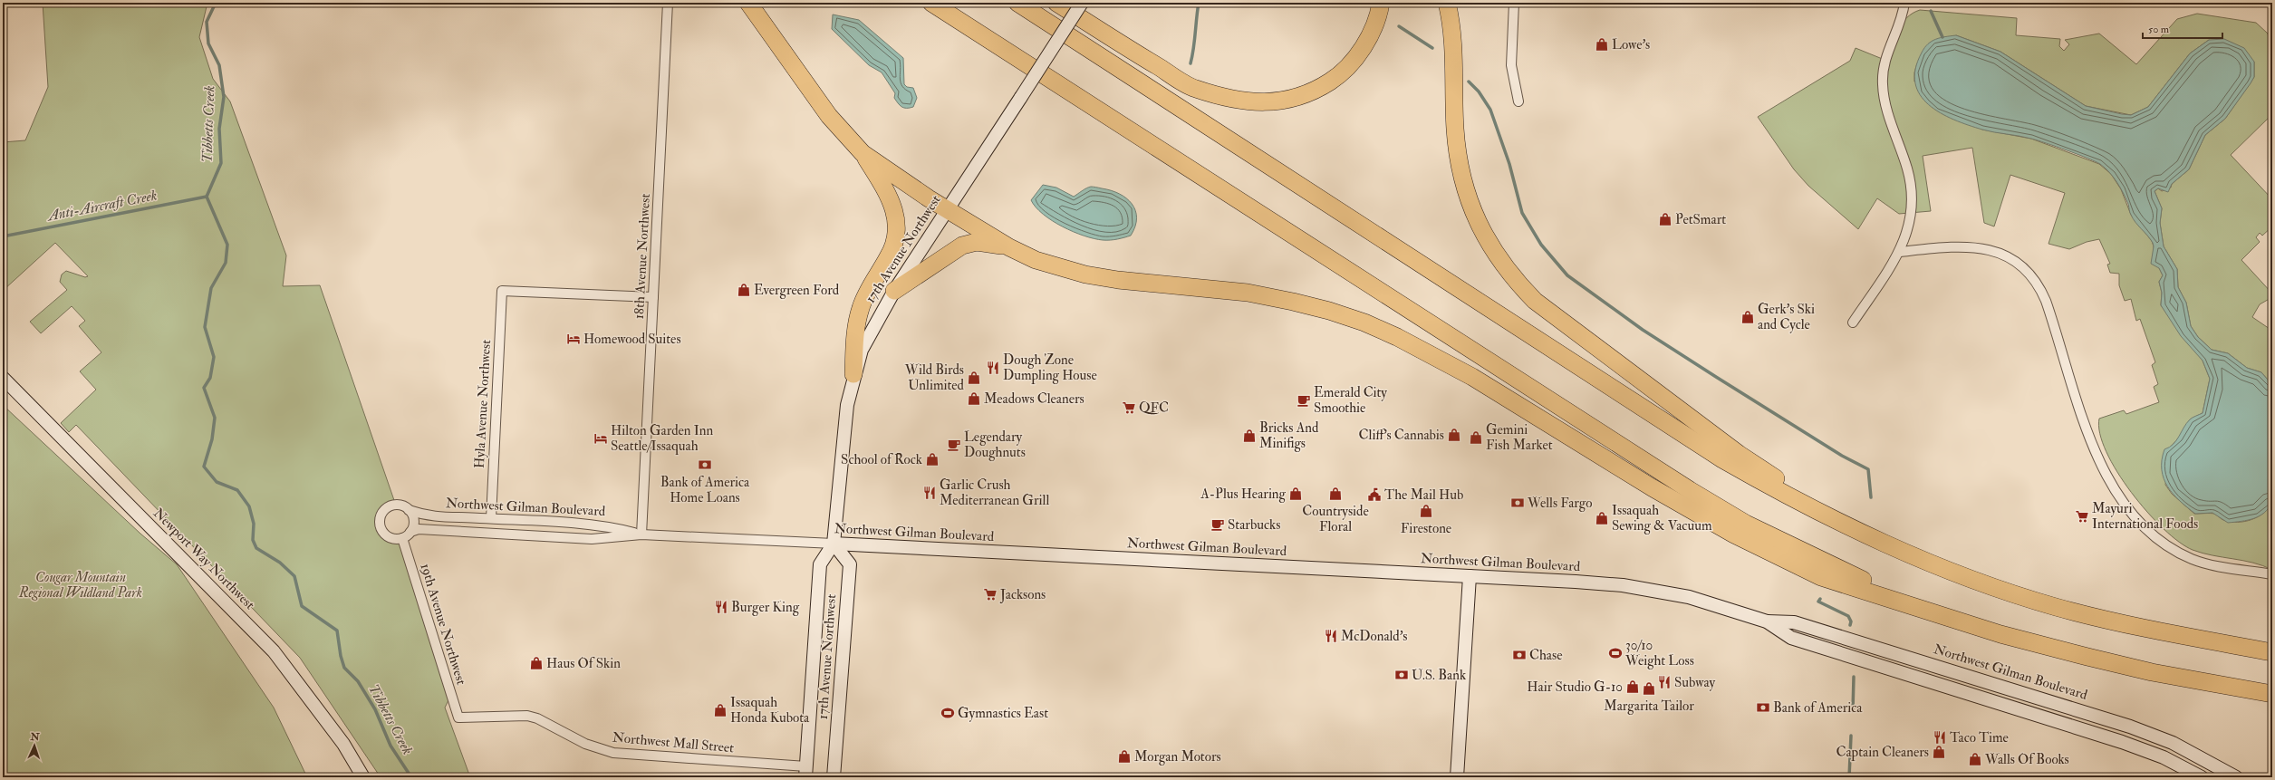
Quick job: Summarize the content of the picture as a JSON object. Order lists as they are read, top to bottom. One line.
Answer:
{"streets":{"street":["17th Avenue Northwest","18th Avenue Northwest","Hyla Avenue Northwest","Northwest Gilman Boulevard","Newport Way Northwest","19th Avenue Northwest","Northwest Mall Street"]},"crossings":[["17th Avenue Northwest","Northwest Gilman Boulevard"],["17th Avenue Northwest","Northwest Mall Street"],["18th Avenue Northwest","Hyla Avenue Northwest"],["18th Avenue Northwest","Northwest Gilman Boulevard"],["Hyla Avenue Northwest","Northwest Gilman Boulevard"],["Northwest Gilman Boulevard","19th Avenue Northwest"],["19th Avenue Northwest","Northwest Mall Street"]],"water":["Tibbetts Creek","Anti-Aircraft Creek"],"parks":["Cougar Mountain Regional Wildland Park"],"places":{"shop":["Lowe's","PetSmart","Evergreen Ford","Gerk's Ski and Cycle","Wild Birds Unlimited","Meadows Cleaners","Cliff’s Cannabis","Bricks And Minifigs","Gemini Fish Market","School of Rock","A-Plus Hearing","Countryside Floral","Firestone","Issaquah Sewing & Vacuum","Haus Of Skin","Hair Studio G-10","Margarita Tailor","Issaquah Honda Kubota","Captain Cleaners","Morgan Motors","Walls Of Books"],"hotel":["Homewood Suites","Hilton Garden Inn Seattle/Issaquah"],"restaurant":["Dough Zone Dumpling House","Garlic Crush Mediterranean Grill","Burger King","McDonald's","Subway","Taco Time"],"cafe":["Emerald City Smoothie","Legendary Doughnuts","Starbucks"],"supermarket":["QFC","Mayuri International Foods","Jacksons"],"bank":["Bank of America Home Loans","Wells Fargo","Chase","U.S. Bank","Bank of America"],"public building":["The Mail Hub"],"sports":["30/10 Weight Loss","Gymnastics East"]},"scale_bar":"50 m","north":"top"}
